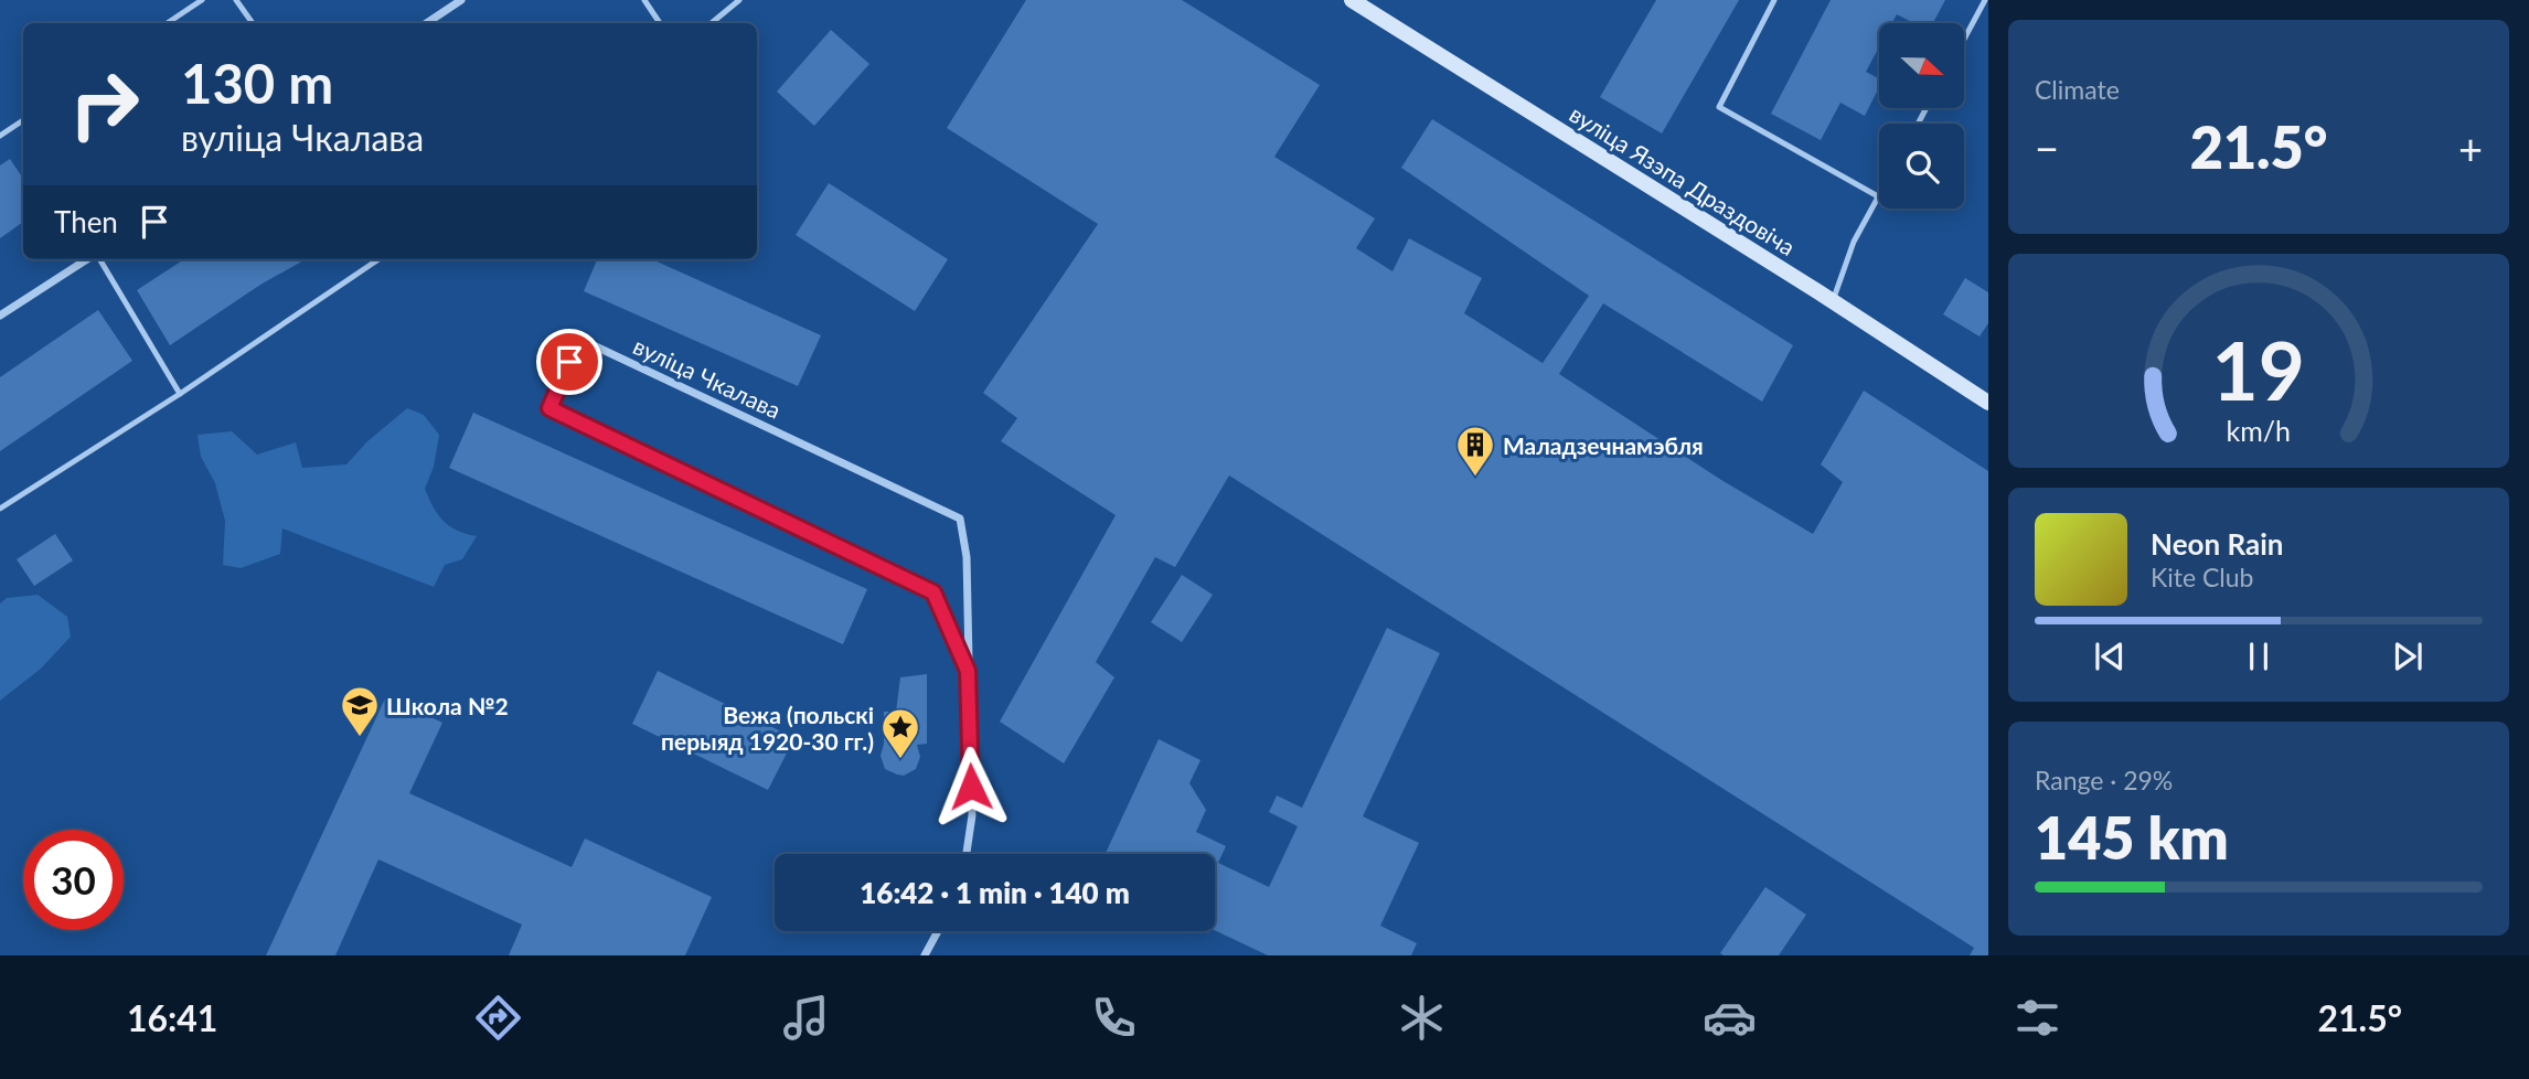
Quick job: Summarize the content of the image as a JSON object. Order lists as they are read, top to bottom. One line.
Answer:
{"streets":{"street":["вуліца Язэпа Драздовіча","вуліца Чкалава"]},"places":{"building":["Маладзечнамэбля"],"school or university":["Школа №2"],"place":["Вежа (польскі перыяд 1920-30 гг.)"]},"north":"right","page":{"tile":["Climate",["Range · 29%","145 km"]],"turn":["130 m","вуліца Чкалава"],"heat":["−","21.5°","+"],"then":"Then","song":["Neon Rain","Kite Club"],"limit":"30","trip":"16:42 · 1 min · 140 m","tabs":["16:41","21.5°"],"gauge":["19","km/h"]}}
